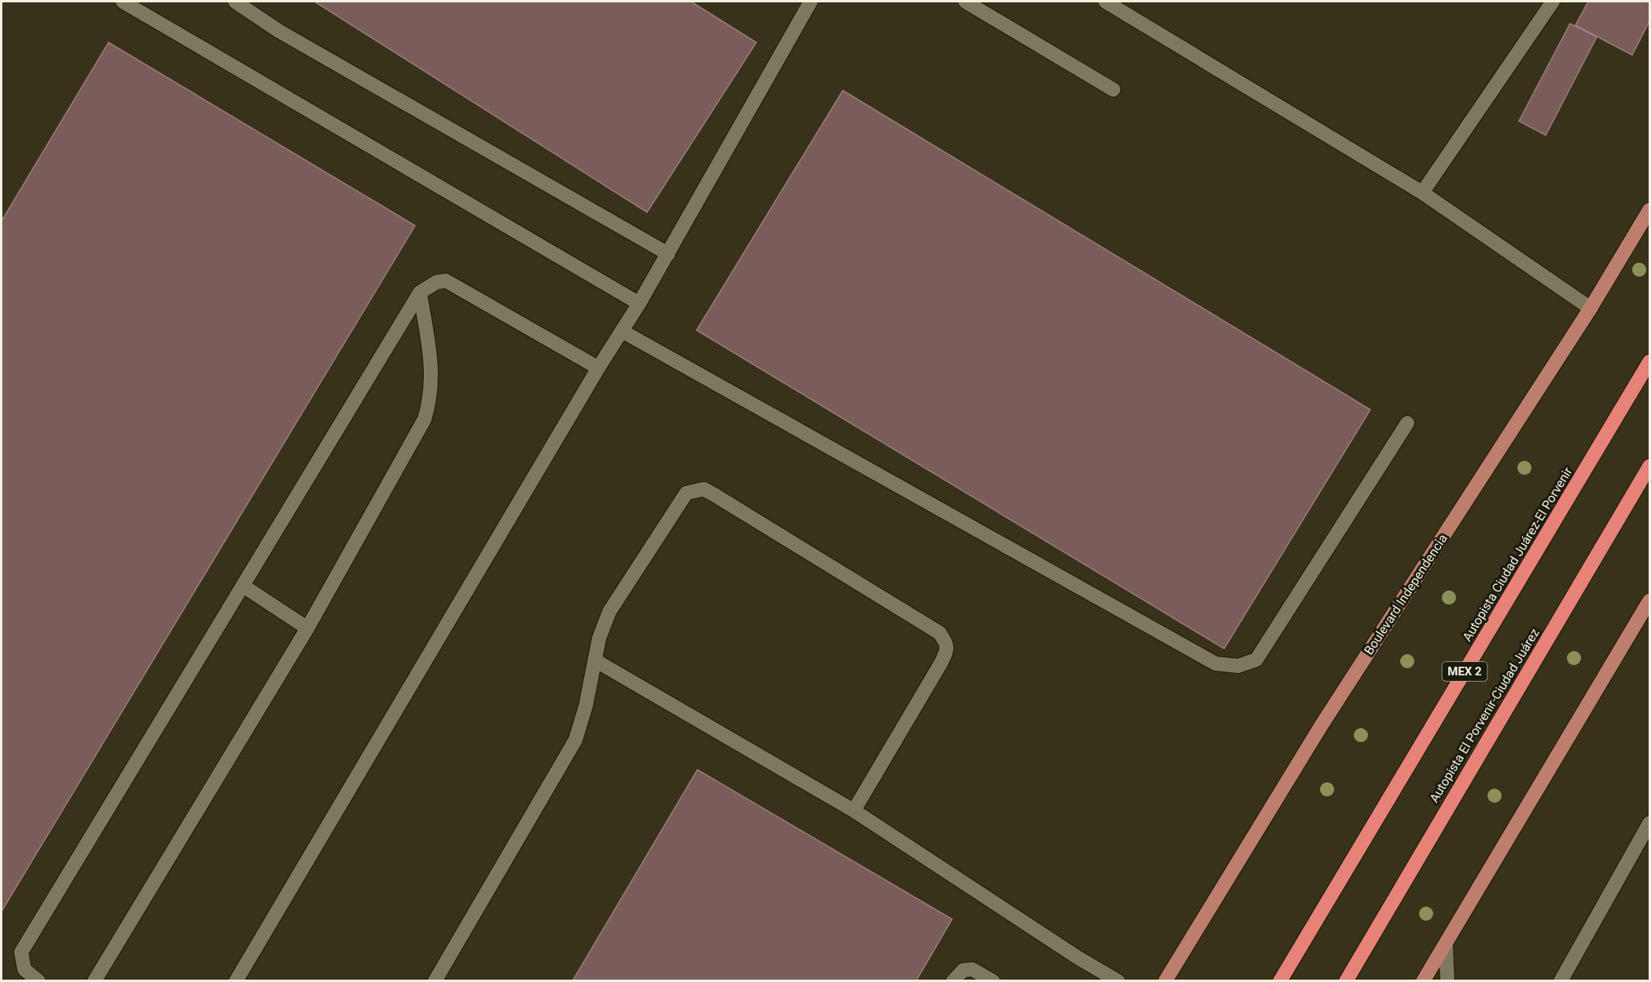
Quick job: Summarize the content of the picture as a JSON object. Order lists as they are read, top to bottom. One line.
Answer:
{"streets":{"highway":["Autopista Ciudad Juárez-El Porvenir","MEX 2","Autopista El Porvenir-Ciudad Juárez"],"main road":["Boulevard Independencia"]}}
